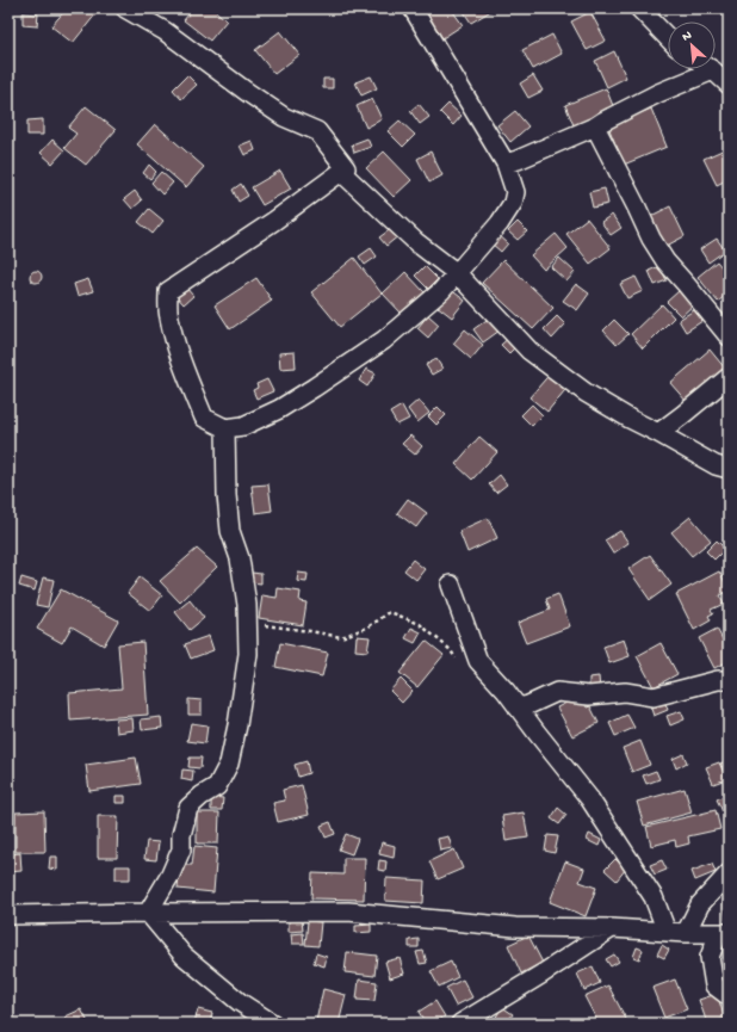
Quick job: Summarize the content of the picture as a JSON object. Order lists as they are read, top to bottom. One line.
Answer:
{"north":"top left"}
